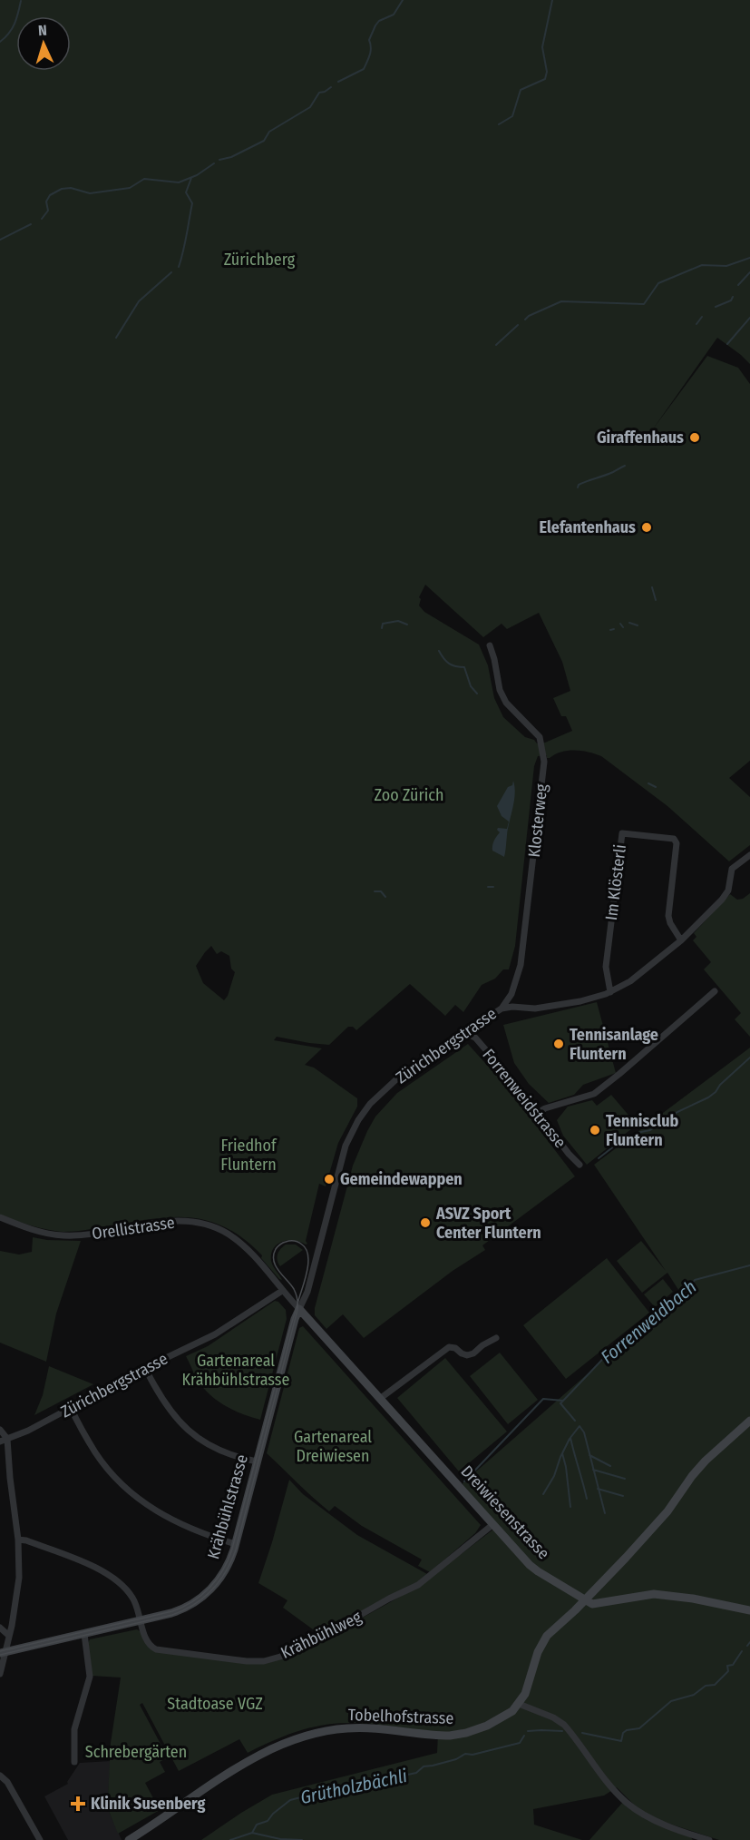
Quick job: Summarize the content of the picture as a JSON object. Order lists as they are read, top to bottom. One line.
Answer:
{"streets":{"street":["Klosterweg","Im Klösterli","Zürichbergstrasse","Forrenweidstrasse","Orellistrasse","Krähbühlstrasse","Dreiwiesenstrasse","Krähbühlweg","Tobelhofstrasse"]},"crossings":[["Klosterweg","Zürichbergstrasse"],["Im Klösterli","Zürichbergstrasse"],["Zürichbergstrasse","Forrenweidstrasse"],["Zürichbergstrasse","Orellistrasse"],["Zürichbergstrasse","Krähbühlstrasse"],["Zürichbergstrasse","Dreiwiesenstrasse"],["Orellistrasse","Krähbühlstrasse"],["Orellistrasse","Dreiwiesenstrasse"],["Krähbühlstrasse","Dreiwiesenstrasse"],["Krähbühlstrasse","Krähbühlweg"],["Dreiwiesenstrasse","Krähbühlweg"],["Dreiwiesenstrasse","Tobelhofstrasse"]],"water":["Forrenweidbach","Grütholzbächli"],"parks":["Zürichberg","Zoo Zürich","Friedhof Fluntern","Gartenareal Krähbühlstrasse","Gartenareal Dreiwiesen","Stadtoase VGZ","Schrebergärten"],"places":{"other":["Giraffenhaus","Elefantenhaus","Tennisanlage Fluntern","Tennisclub Fluntern","Gemeindewappen","ASVZ Sport Center Fluntern"],"health":["Klinik Susenberg"]},"north":"top"}
